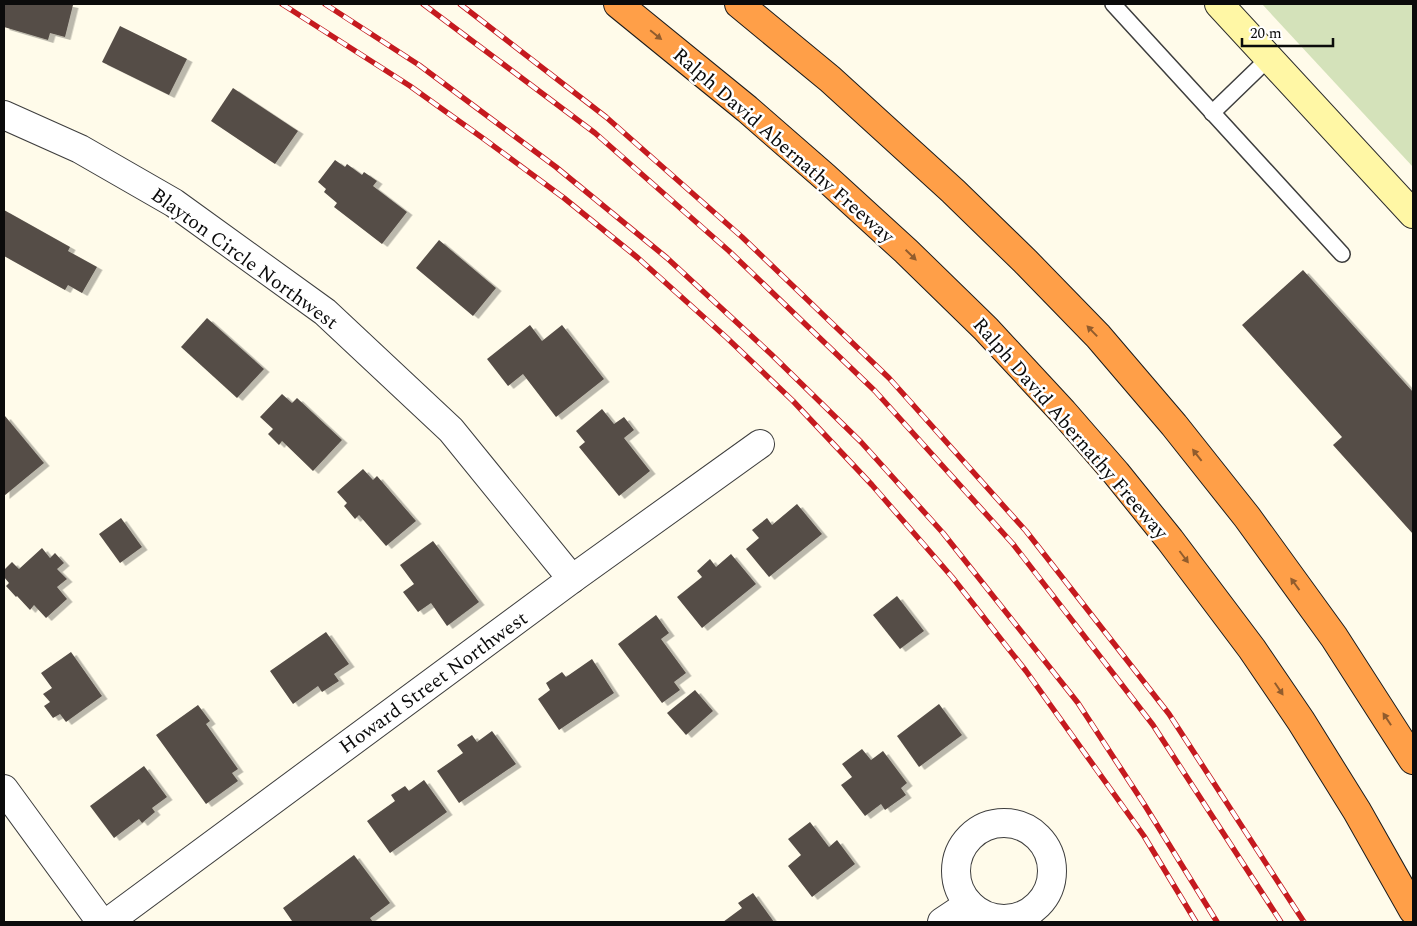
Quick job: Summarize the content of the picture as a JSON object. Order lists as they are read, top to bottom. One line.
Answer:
{"streets":{"highway":["Ralph David Abernathy Freeway"],"street":["Blayton Circle Northwest","Howard Street Northwest"]},"crossings":[["Blayton Circle Northwest","Howard Street Northwest"]],"scale_bar":"20 m"}
